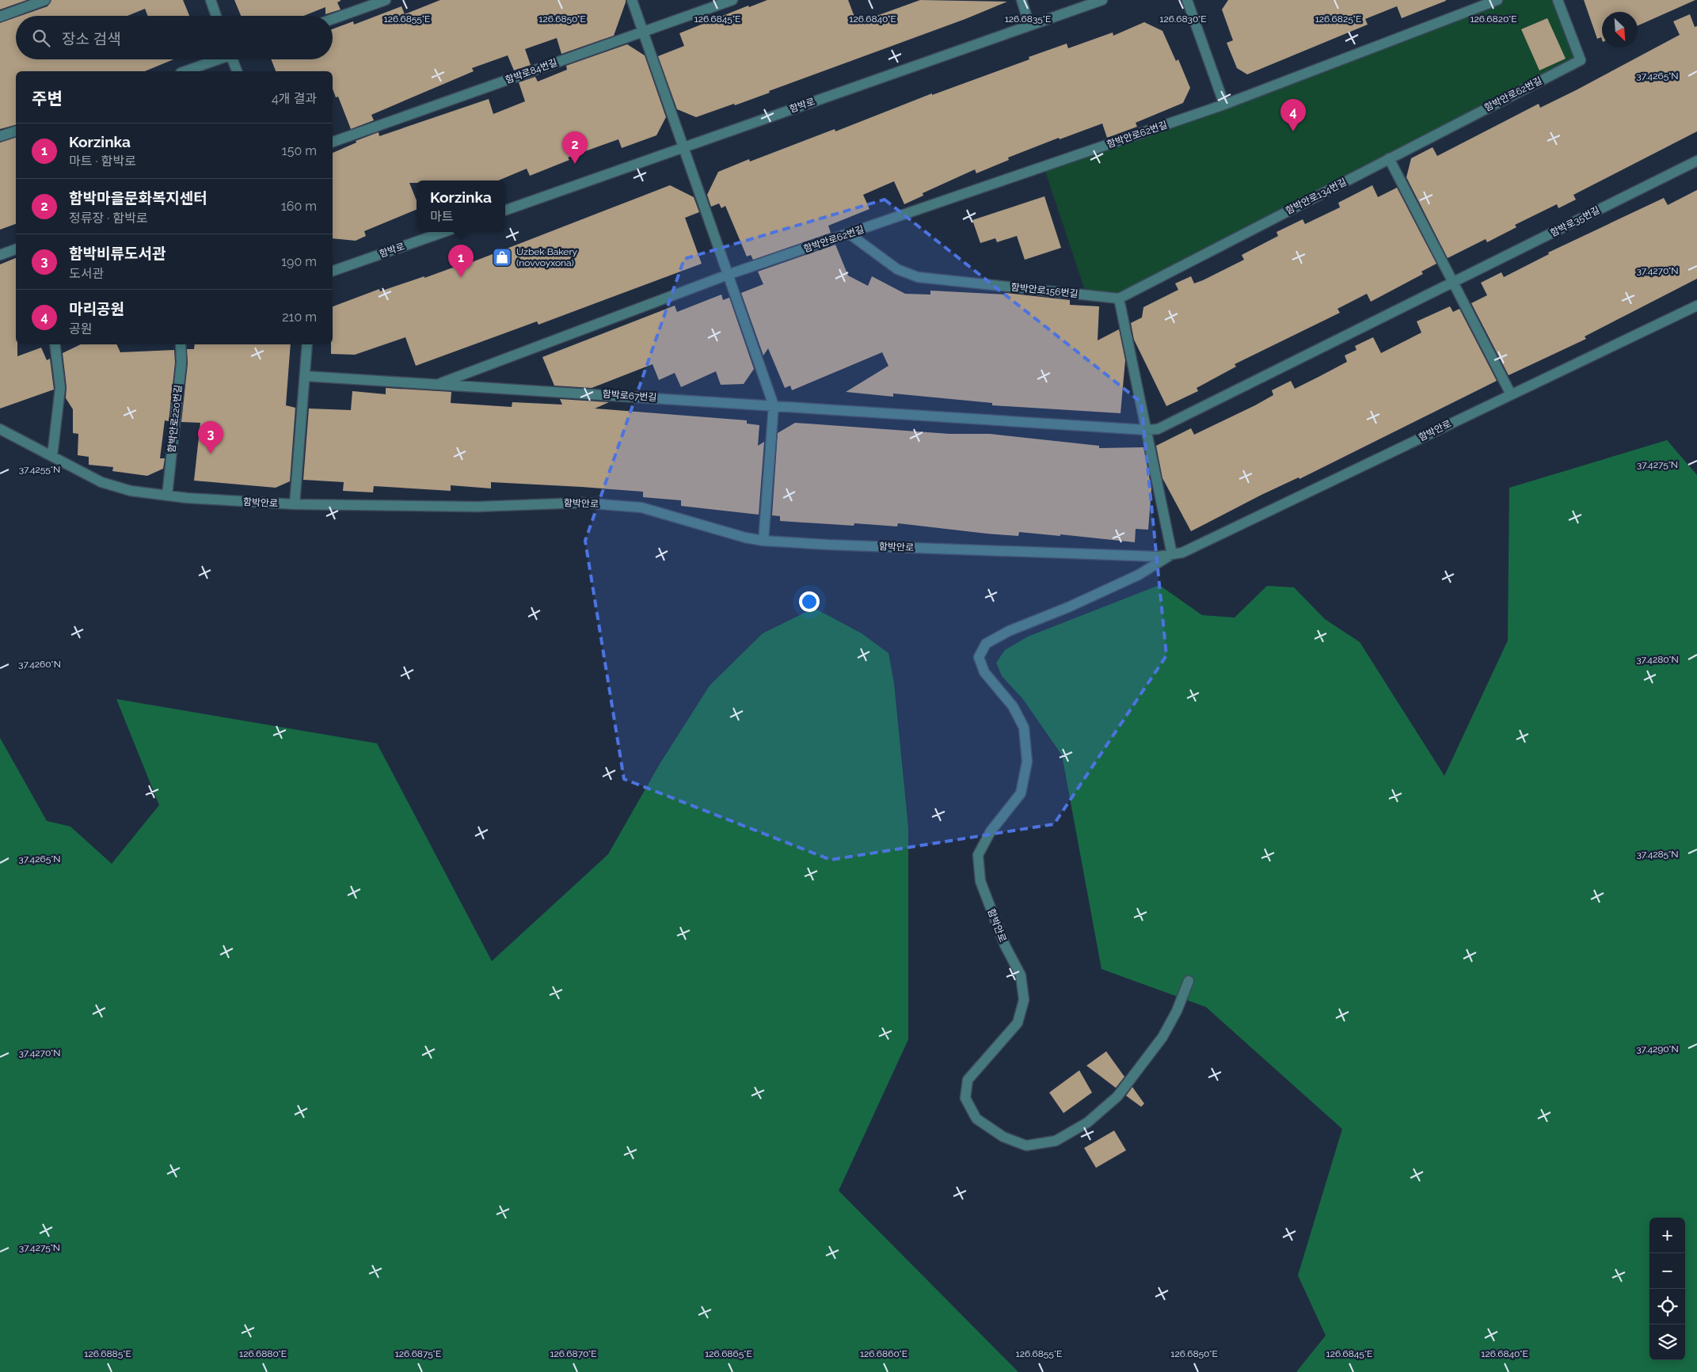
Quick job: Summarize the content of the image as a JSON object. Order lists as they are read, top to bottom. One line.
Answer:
{"streets":{"street":["함박로84번길","함박안로62번길","함박로","함박안로134번길","함박로35번길","함박안로156번길","함박로67번길","함박안로220번길","함박안로"]},"crossings":[["함박안로62번길","함박안로134번길"],["함박안로62번길","함박안로156번길"],["함박안로62번길","함박로67번길"],["함박안로134번길","함박안로156번길"],["함박안로220번길","함박안로"]],"places":{"shop":["Uzbek Bakery (novvoyxona)"]},"north":"bottom right","page":{"search":"장소 검색","heading":["주변","4개 결과"],"pins":["4","2","1","3"],"list":[{"mark":"1","name":"Korzinka","note":"마트 · 함박로","value":"150 m"},{"mark":"2","name":"함박마을문화복지센터","note":"정류장 · 함박로","value":"160 m"},{"mark":"3","name":"함박비류도서관","note":"도서관","value":"190 m"},{"mark":"4","name":"마리공원","note":"공원","value":"210 m"}],"popup":["Korzinka","마트"],"map_buttons":["+","−"]},"coordinates":["126.6855°E","126.6850°E","126.6845°E","126.6840°E","126.6835°E","126.6830°E","126.6825°E","126.6820°E","37.4265°N","37.4270°N","37.4275°N","37.4255°N","37.4280°N","37.4260°N","37.4285°N","37.4290°N","126.6885°E","126.6880°E","126.6875°E","126.6870°E","126.6865°E","126.6860°E"]}
